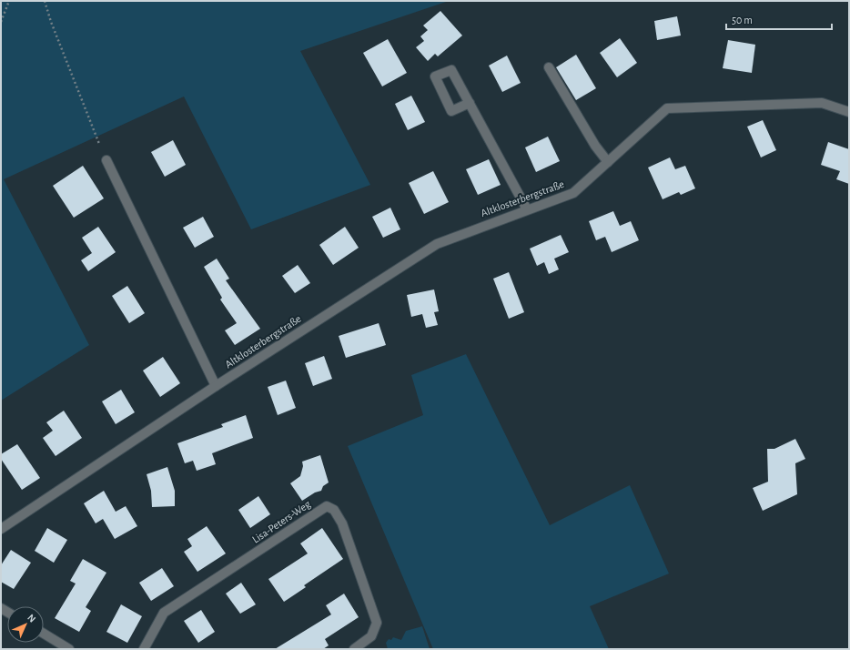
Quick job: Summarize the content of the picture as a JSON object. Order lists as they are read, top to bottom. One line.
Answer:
{"streets":{"street":["Altklosterbergstraße","Lisa-Peters-Weg"]},"scale_bar":"50 m","north":"top right"}
